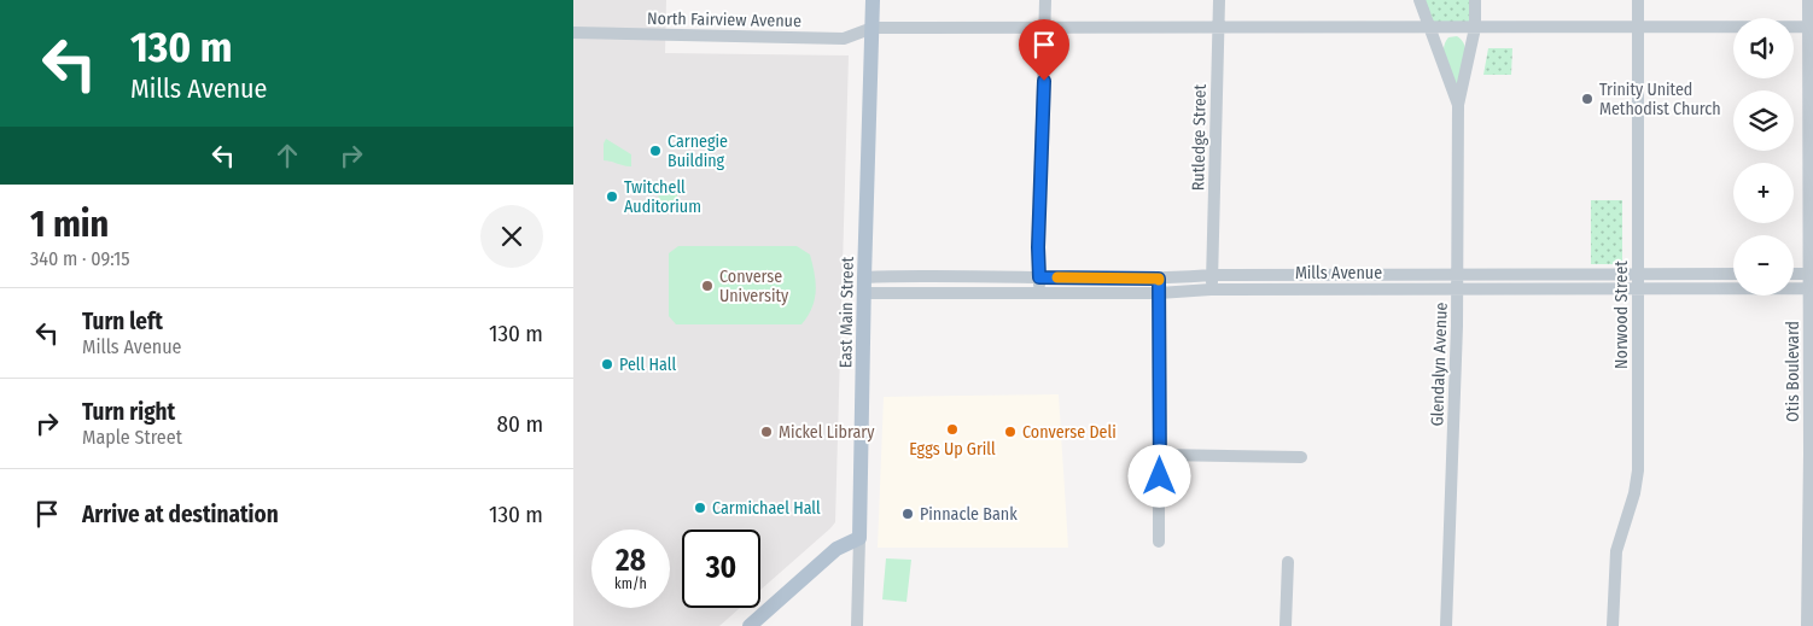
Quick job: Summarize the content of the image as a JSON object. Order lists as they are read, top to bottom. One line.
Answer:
{"streets":{"main road":["East Main Street"],"street":["North Fairview Avenue","Rutledge Street","Mills Avenue","Norwood Street","Glendalyn Avenue","Otis Boulevard"]},"crossings":[["North Fairview Avenue","East Main Street"],["Rutledge Street","Mills Avenue"],["Mills Avenue","East Main Street"],["Mills Avenue","Norwood Street"],["Mills Avenue","Glendalyn Avenue"],["Mills Avenue","Otis Boulevard"]],"places":["Trinity United Methodist Church","Carnegie Building","Twitchell Auditorium","Converse University","Pell Hall","Eggs Up Grill","Mickel Library","Converse Deli","Carmichael Hall","Pinnacle Bank"],"page":{"turn":["130 m","Mills Avenue"],"map_buttons":["+","−"],"heading":["1 min","340 m · 09:15"],"list":[{"name":"Turn left","note":"Mills Avenue","value":"130 m"},{"name":"Turn right","note":"Maple Street","value":"80 m"},{"name":"Arrive at destination","value":"130 m"}],"speed":"28 km/h","limit":"30"}}
